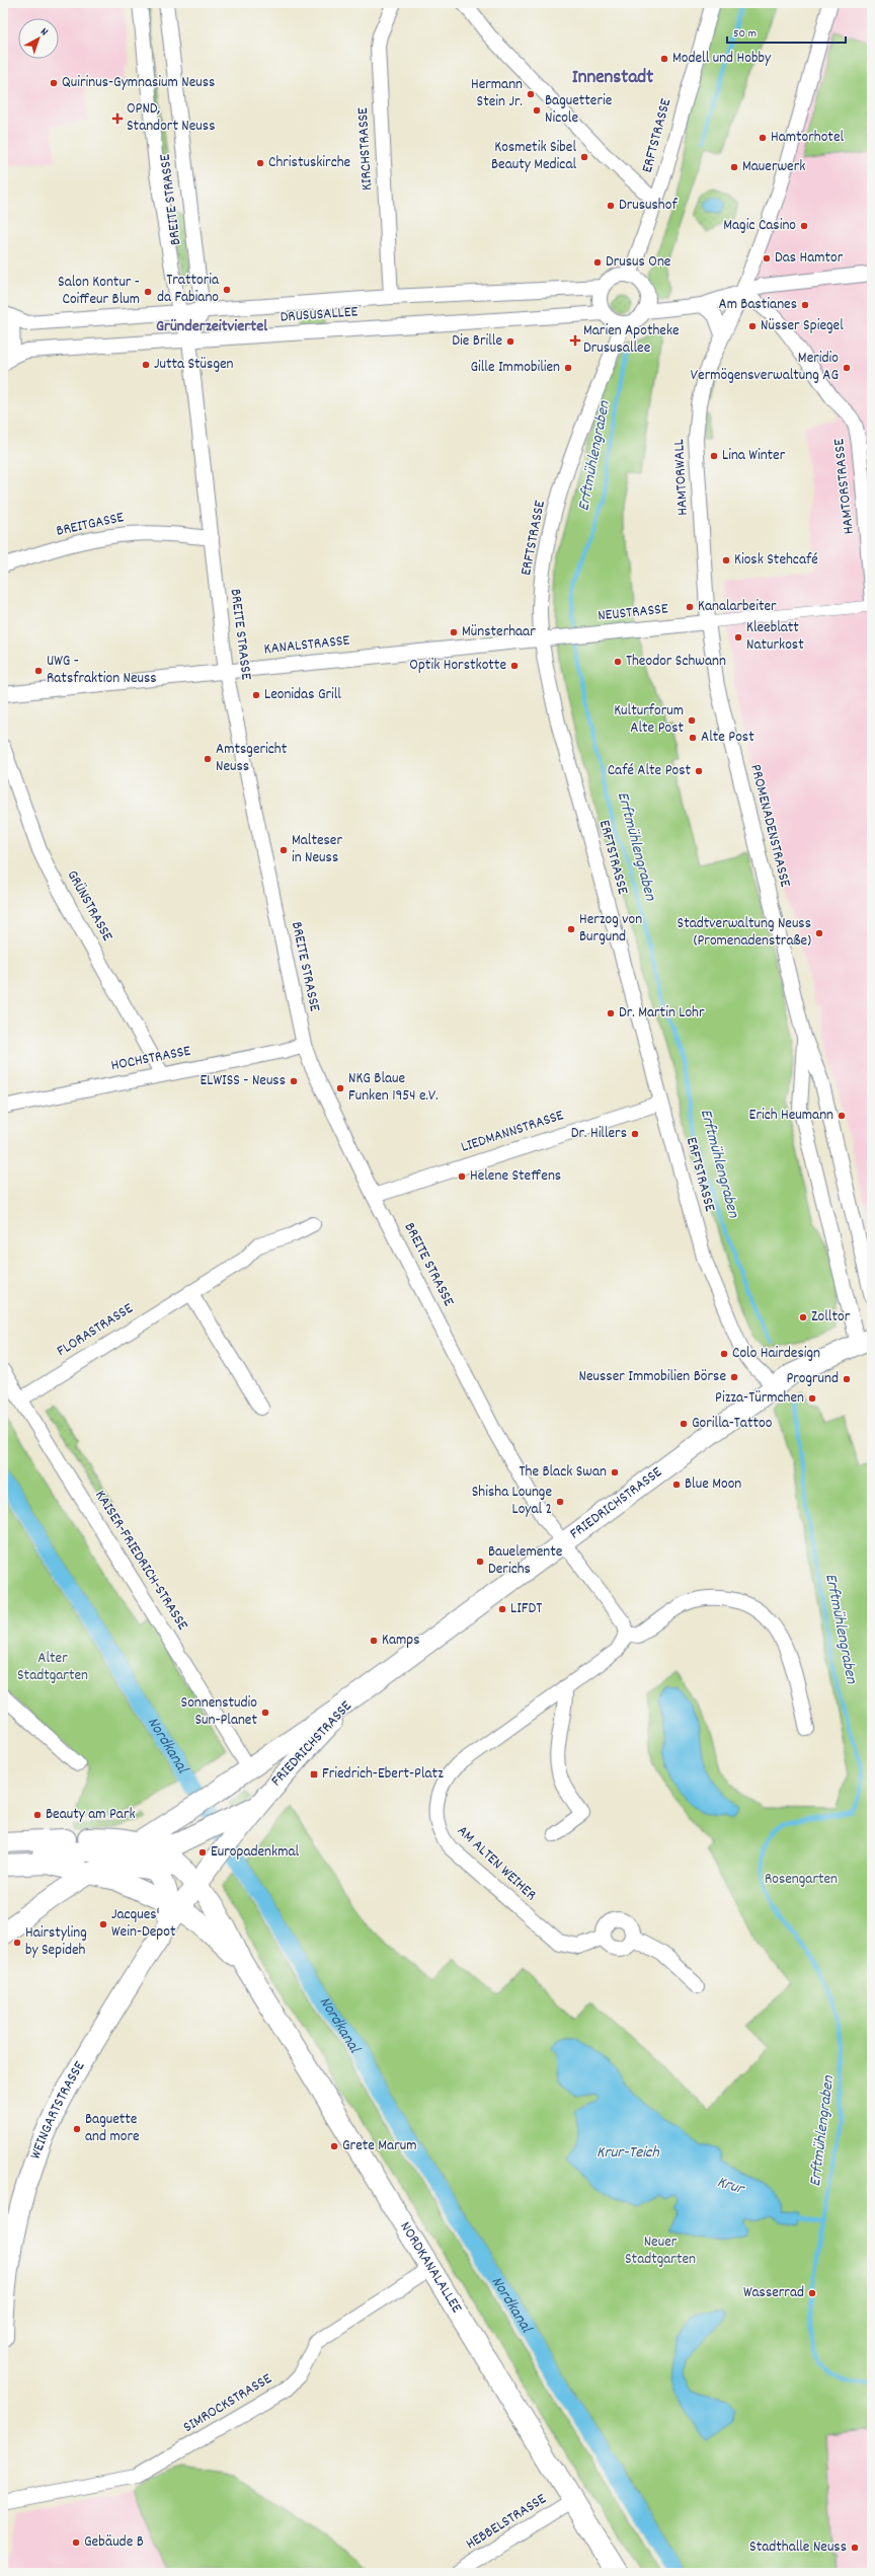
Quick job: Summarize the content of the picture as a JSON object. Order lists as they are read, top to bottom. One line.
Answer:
{"streets":{"main road":["FRIEDRICHSTRASSE","WEINGARTSTRASSE","NORDKANALALLEE"],"street":["ERFTSTRASSE","KIRCHSTRASSE","BREITE STRASSE","DRUSUSALLEE","HAMTORWALL","HAMTORSTRASSE","BREITGASSE","NEUSTRASSE","KANALSTRASSE","PROMENADENSTRASSE","GRÜNSTRASSE","HOCHSTRASSE","LIEDMANNSTRASSE","FLORASTRASSE","KAISER-FRIEDRICH-STRASSE","AM ALTEN WEIHER","SIMROCKSTRASSE","HEBBELSTRASSE"]},"crossings":[["ERFTSTRASSE","DRUSUSALLEE"],["ERFTSTRASSE","NEUSTRASSE"],["ERFTSTRASSE","KANALSTRASSE"],["ERFTSTRASSE","LIEDMANNSTRASSE"],["ERFTSTRASSE","FRIEDRICHSTRASSE"],["KIRCHSTRASSE","DRUSUSALLEE"],["BREITE STRASSE","DRUSUSALLEE"],["BREITE STRASSE","BREITGASSE"],["BREITE STRASSE","KANALSTRASSE"],["BREITE STRASSE","HOCHSTRASSE"],["BREITE STRASSE","LIEDMANNSTRASSE"],["BREITE STRASSE","FRIEDRICHSTRASSE"],["HAMTORWALL","HAMTORSTRASSE"],["HAMTORWALL","NEUSTRASSE"],["HAMTORWALL","PROMENADENSTRASSE"],["NEUSTRASSE","KANALSTRASSE"],["NEUSTRASSE","PROMENADENSTRASSE"],["PROMENADENSTRASSE","FRIEDRICHSTRASSE"],["GRÜNSTRASSE","HOCHSTRASSE"],["FLORASTRASSE","KAISER-FRIEDRICH-STRASSE"],["FRIEDRICHSTRASSE","KAISER-FRIEDRICH-STRASSE"],["WEINGARTSTRASSE","NORDKANALALLEE"],["NORDKANALALLEE","SIMROCKSTRASSE"],["NORDKANALALLEE","HEBBELSTRASSE"]],"districts":["Innenstadt","Gründerzeitviertel"],"water":["Erftmühlengraben","Nordkanal","Krur-Teich","Krur"],"parks":["Alter Stadtgarten","Rosengarten","Neuer Stadtgarten"],"places":{"other":["Modell und Hobby","Quirinus-Gymnasium Neuss","Hermann Stein Jr.","Baguetterie Nicole","Hamtorhotel","Kosmetik Sibel Beauty Medical","Christuskirche","Mauerwerk","Drusushof","Magic Casino","Das Hamtor","Drusus One","Trattoria da Fabiano","Salon Kontur - Coiffeur Blum","Am Bastianes","Nüsser Spiegel","Die Brille","Jutta Stüsgen","Gille Immobilien","Meridio Vermögensverwaltung AG","Lina Winter","Kiosk Stehcafé","Kanalarbeiter","Münsterhaar","Kleeblatt Naturkost","Theodor Schwann","Optik Horstkotte","UWG - Ratsfraktion Neuss","Leonidas Grill","Kulturforum Alte Post","Alte Post","Amtsgericht Neuss","Café Alte Post","Malteser in Neuss","Herzog von Burgund","Stadtverwaltung Neuss (Promenadenstraße)","Dr. Martin Lohr","ELWISS - Neuss","NKG Blaue Funken 1954 e.V.","Erich Heumann","Dr. Hillers","Helene Steffens","Zolltor","Colo Hairdesign","Neusser Immobilien Börse","Progrund","Pizza-Türmchen","Gorilla-Tattoo","The Black Swan","Blue Moon","Shisha Lounge Loyal 2","Bauelemente Derichs","LIFDT","Kamps","Sonnenstudio Sun-Planet","Beauty am Park","Europadenkmal","Jacques' Wein-Depot","Hairstyling by Sepideh","Baguette and more","Grete Marum","Wasserrad","Gebäude B","Stadthalle Neuss"],"health":["OPND, Standort Neuss","Marien Apotheke Drususallee"],"transit":["Friedrich-Ebert-Platz"]},"scale_bar":"50 m","north":"top right"}
